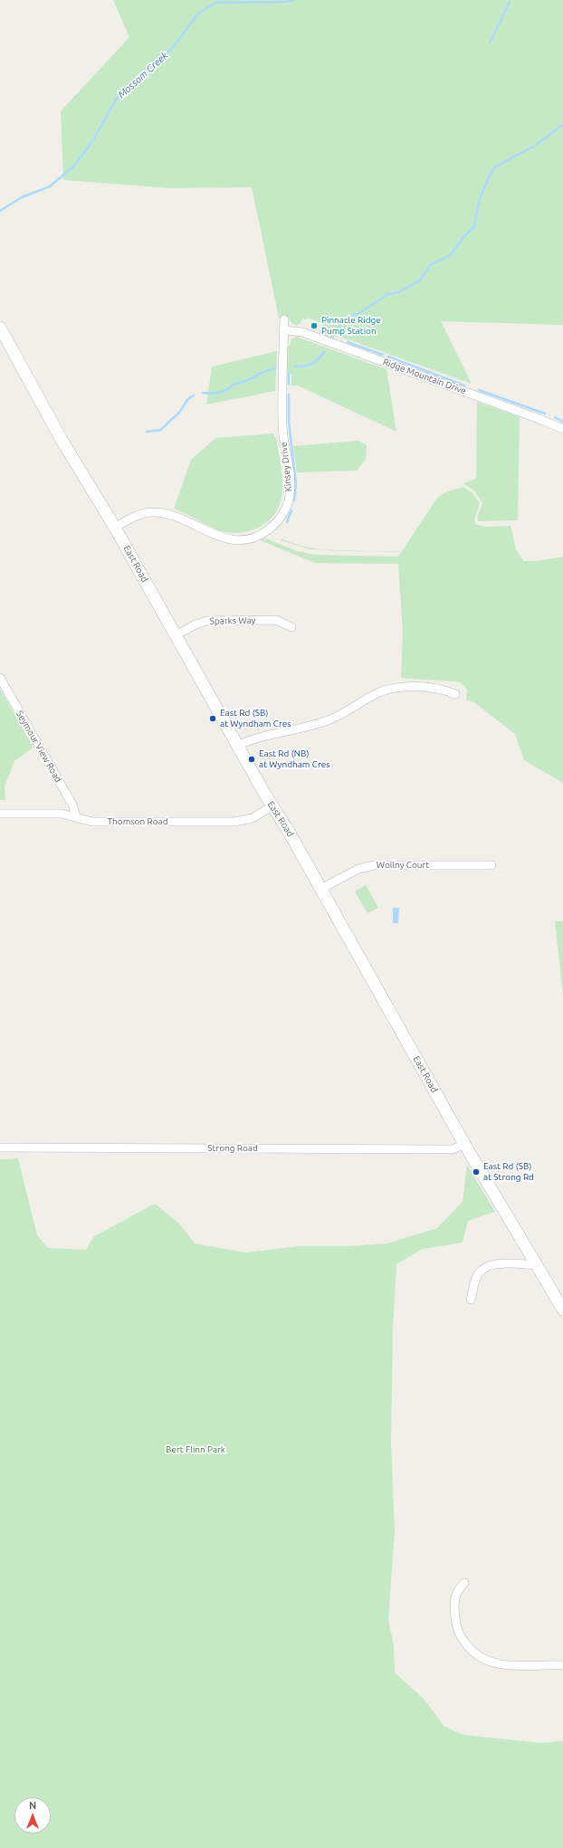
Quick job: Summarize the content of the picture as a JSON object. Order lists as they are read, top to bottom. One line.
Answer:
{"streets":{"main road":["East Road"],"street":["Ridge Mountain Drive","Kinsey Drive","Sparks Way","Seymour View Road","Thomson Road","Wollny Court","Strong Road"]},"crossings":[["Ridge Mountain Drive","Kinsey Drive"],["Kinsey Drive","East Road"],["East Road","Sparks Way"],["East Road","Thomson Road"],["East Road","Wollny Court"],["East Road","Strong Road"],["Seymour View Road","Thomson Road"]],"water":["Mossom Creek"],"parks":["Bert Flinn Park"],"places":["Pinnacle Ridge Pump Station","East Rd (SB) at Wyndham Cres","East Rd (NB) at Wyndham Cres","East Rd (SB) at Strong Rd"],"north":"top"}
